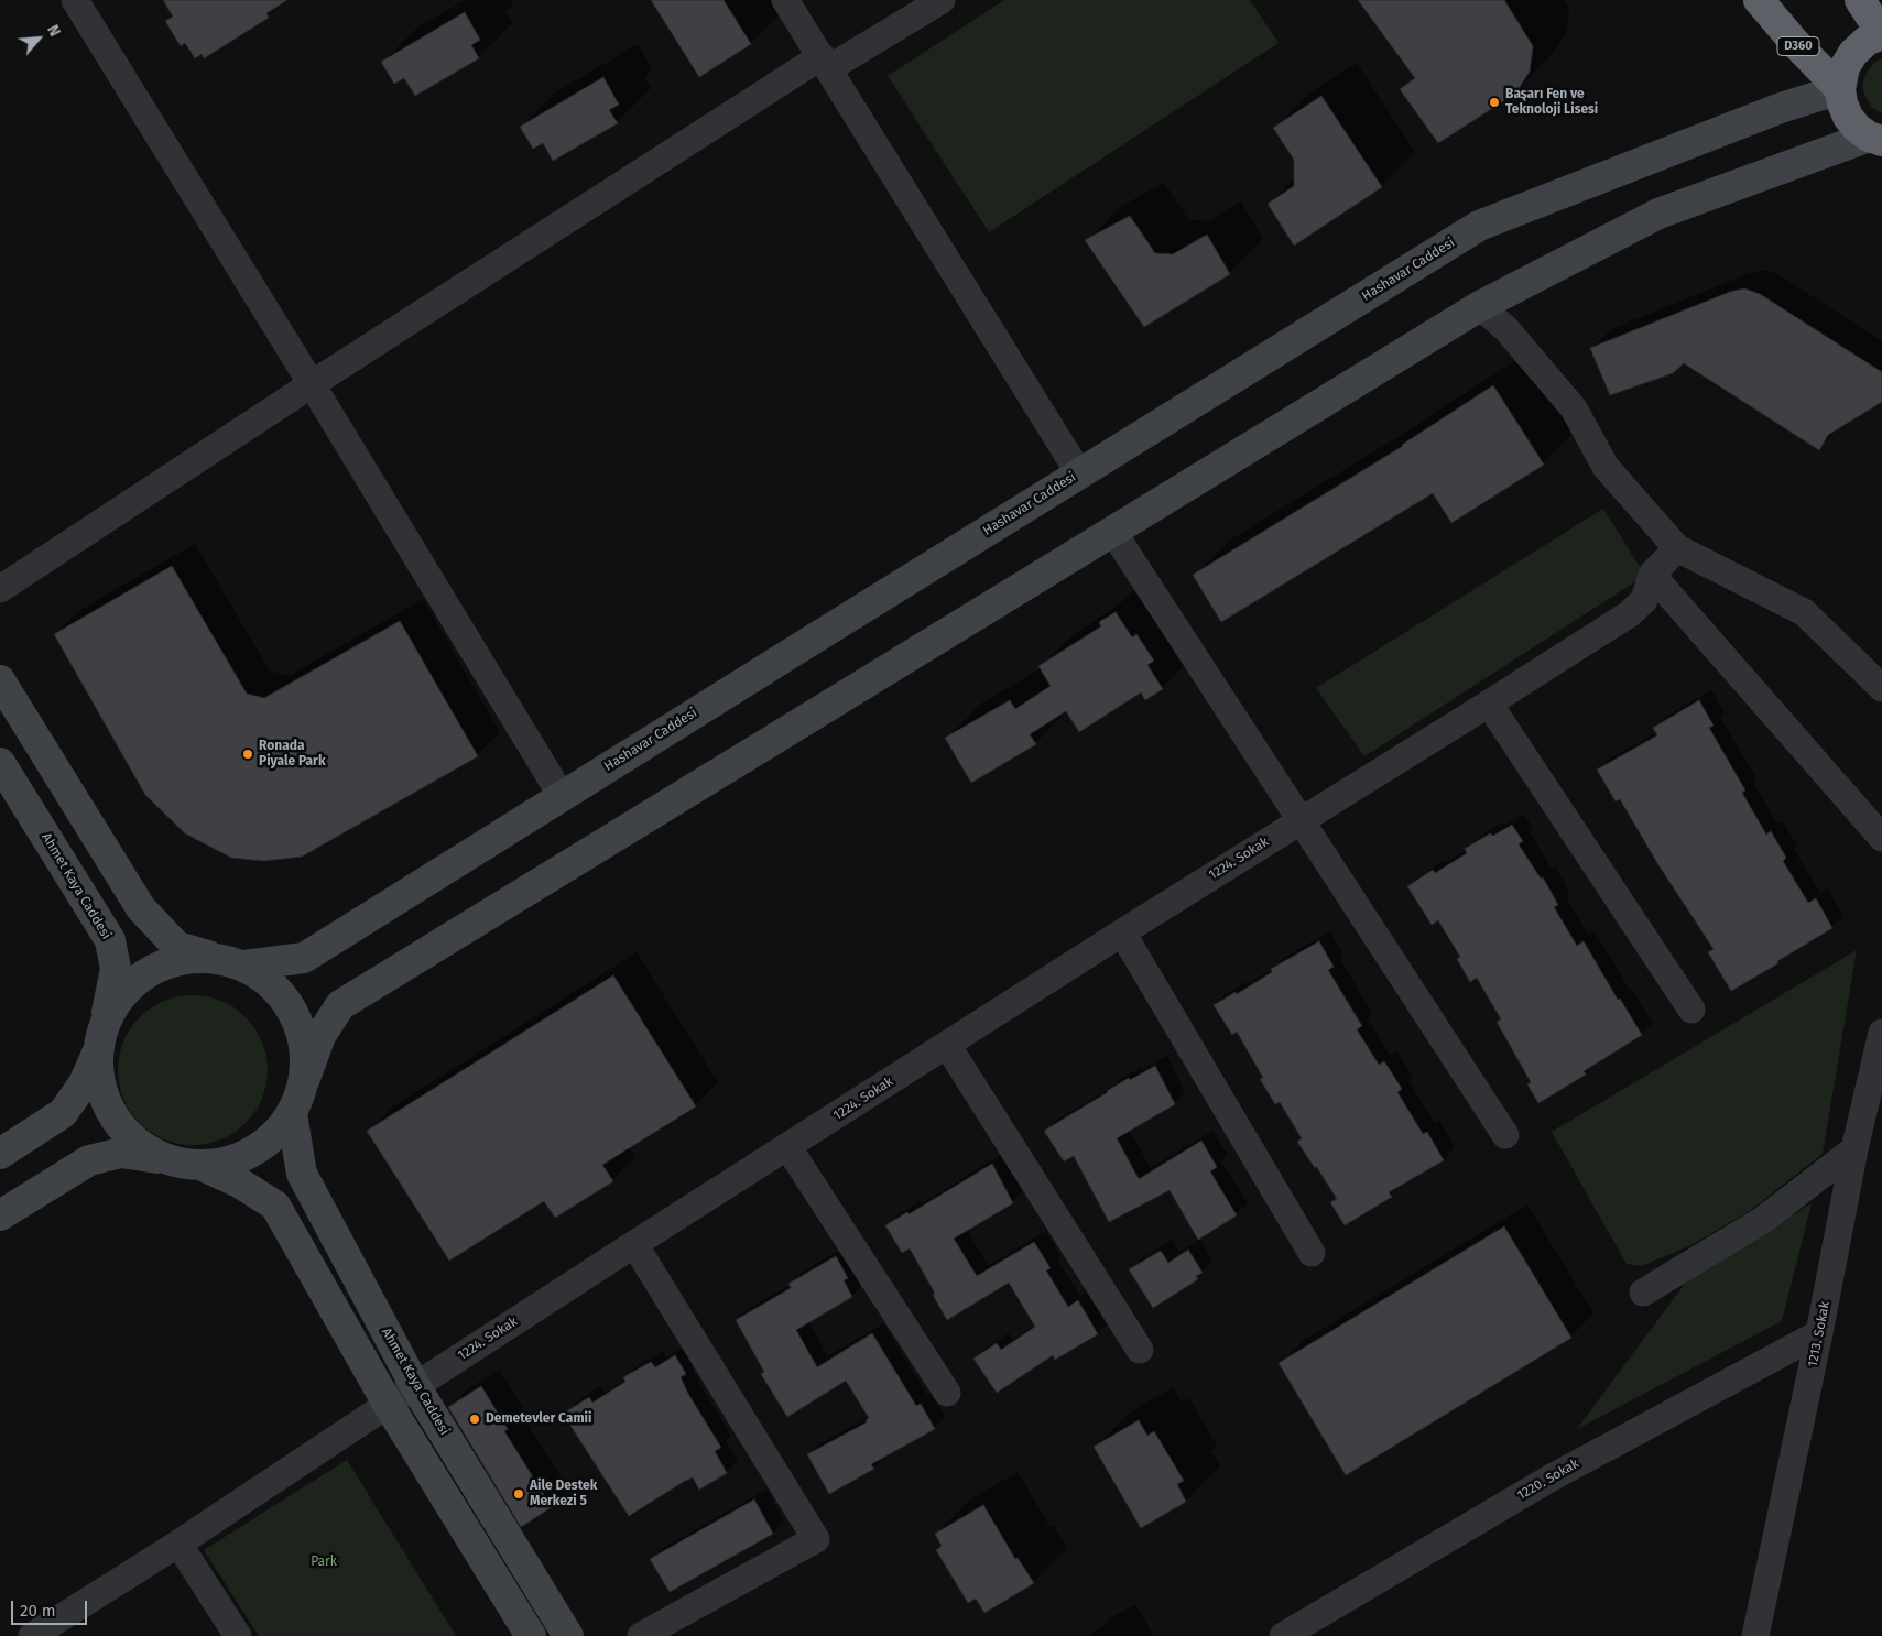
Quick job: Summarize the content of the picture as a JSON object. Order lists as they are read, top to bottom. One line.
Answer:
{"streets":{"highway":["D360"],"main road":["Hashavar Caddesi","Ahmet Kaya Caddesi"],"street":["1224. Sokak","1213. Sokak","1220. Sokak"]},"crossings":[["D360","Hashavar Caddesi"],["1224. Sokak","Ahmet Kaya Caddesi"],["1213. Sokak","1220. Sokak"]],"parks":["Park"],"places":["Başarı Fen ve Teknoloji Lisesi","Ronada Piyale Park","Demetevler Camii","Aile Destek Merkezi 5"],"scale_bar":"20 m","north":"top right"}
